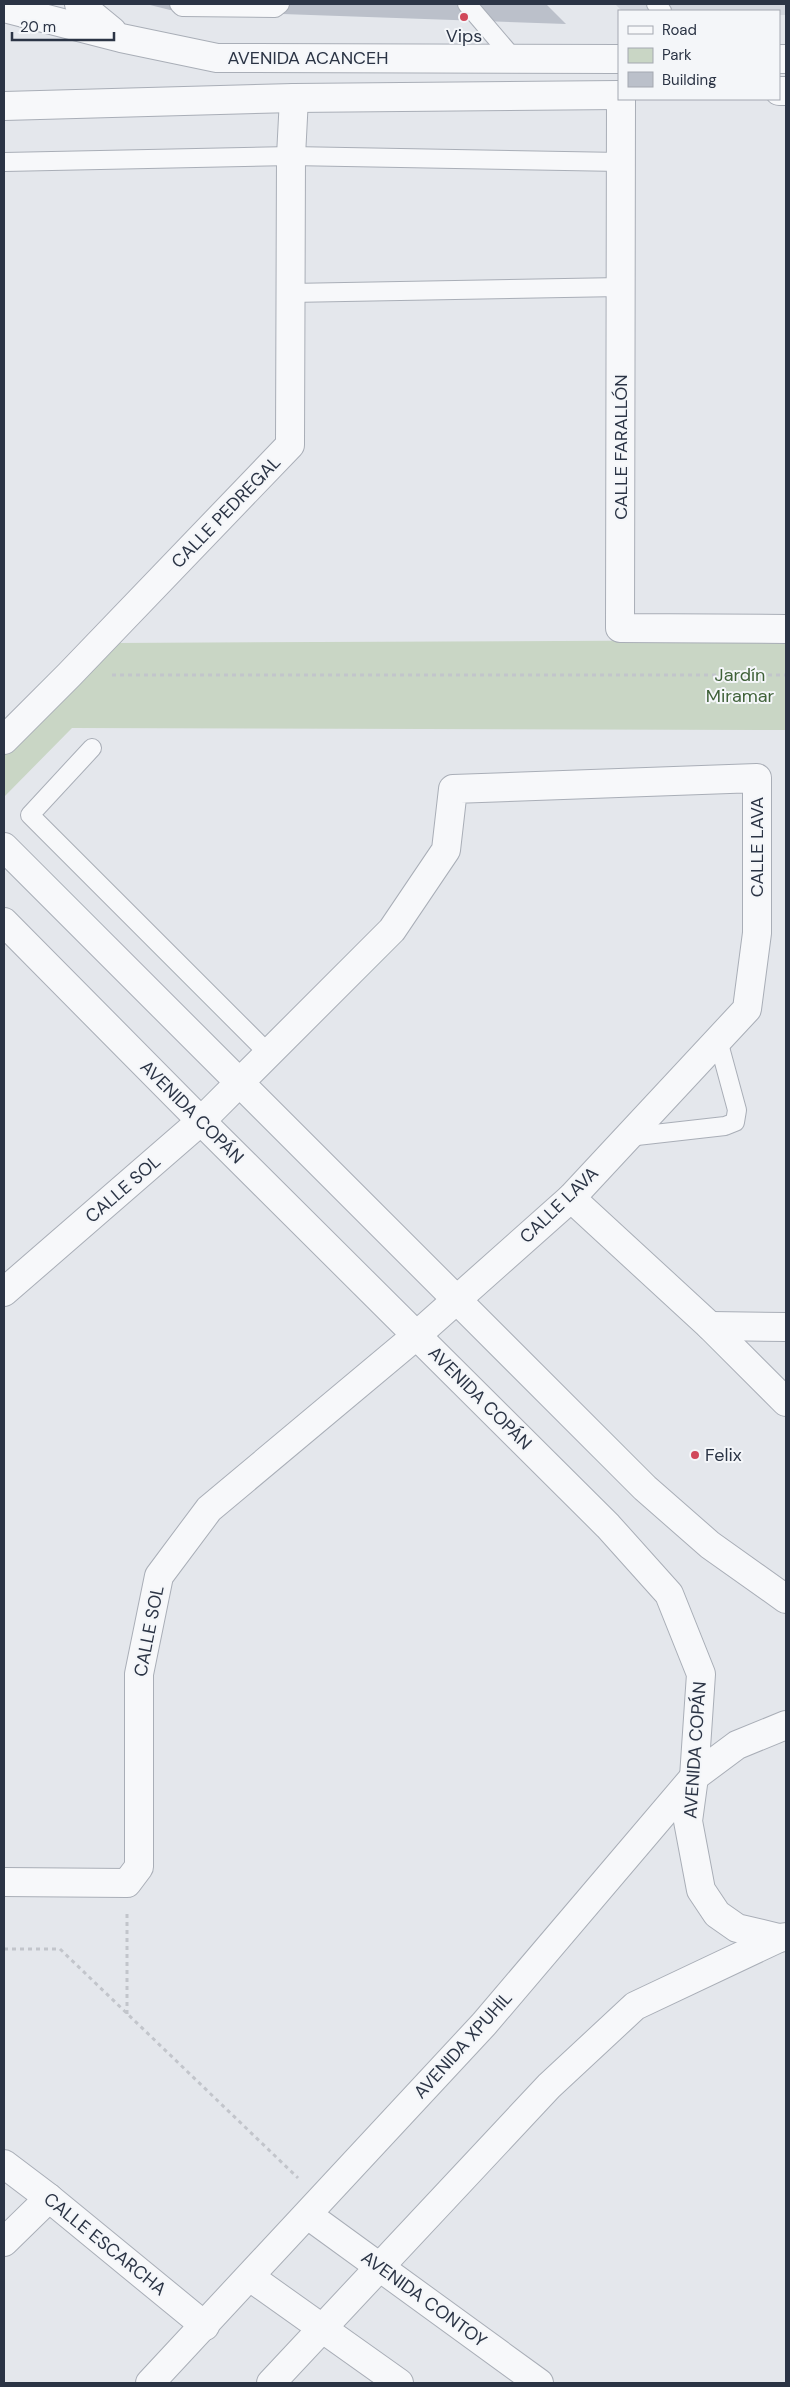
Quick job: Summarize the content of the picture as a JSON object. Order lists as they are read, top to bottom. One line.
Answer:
{"streets":{"street":["AVENIDA ACANCEH","CALLE FARALLÓN","CALLE PEDREGAL","CALLE LAVA","AVENIDA COPÁN","CALLE SOL","AVENIDA XPUHIL","CALLE ESCARCHA","AVENIDA CONTOY"]},"crossings":[["CALLE LAVA","AVENIDA COPÁN"],["CALLE LAVA","CALLE SOL"],["AVENIDA COPÁN","CALLE SOL"],["AVENIDA COPÁN","AVENIDA XPUHIL"],["AVENIDA XPUHIL","CALLE ESCARCHA"],["AVENIDA XPUHIL","AVENIDA CONTOY"]],"parks":["Jardín Miramar"],"places":["Vips","Felix"],"legend":["Road","Park","Building"],"scale_bar":"20 m"}
